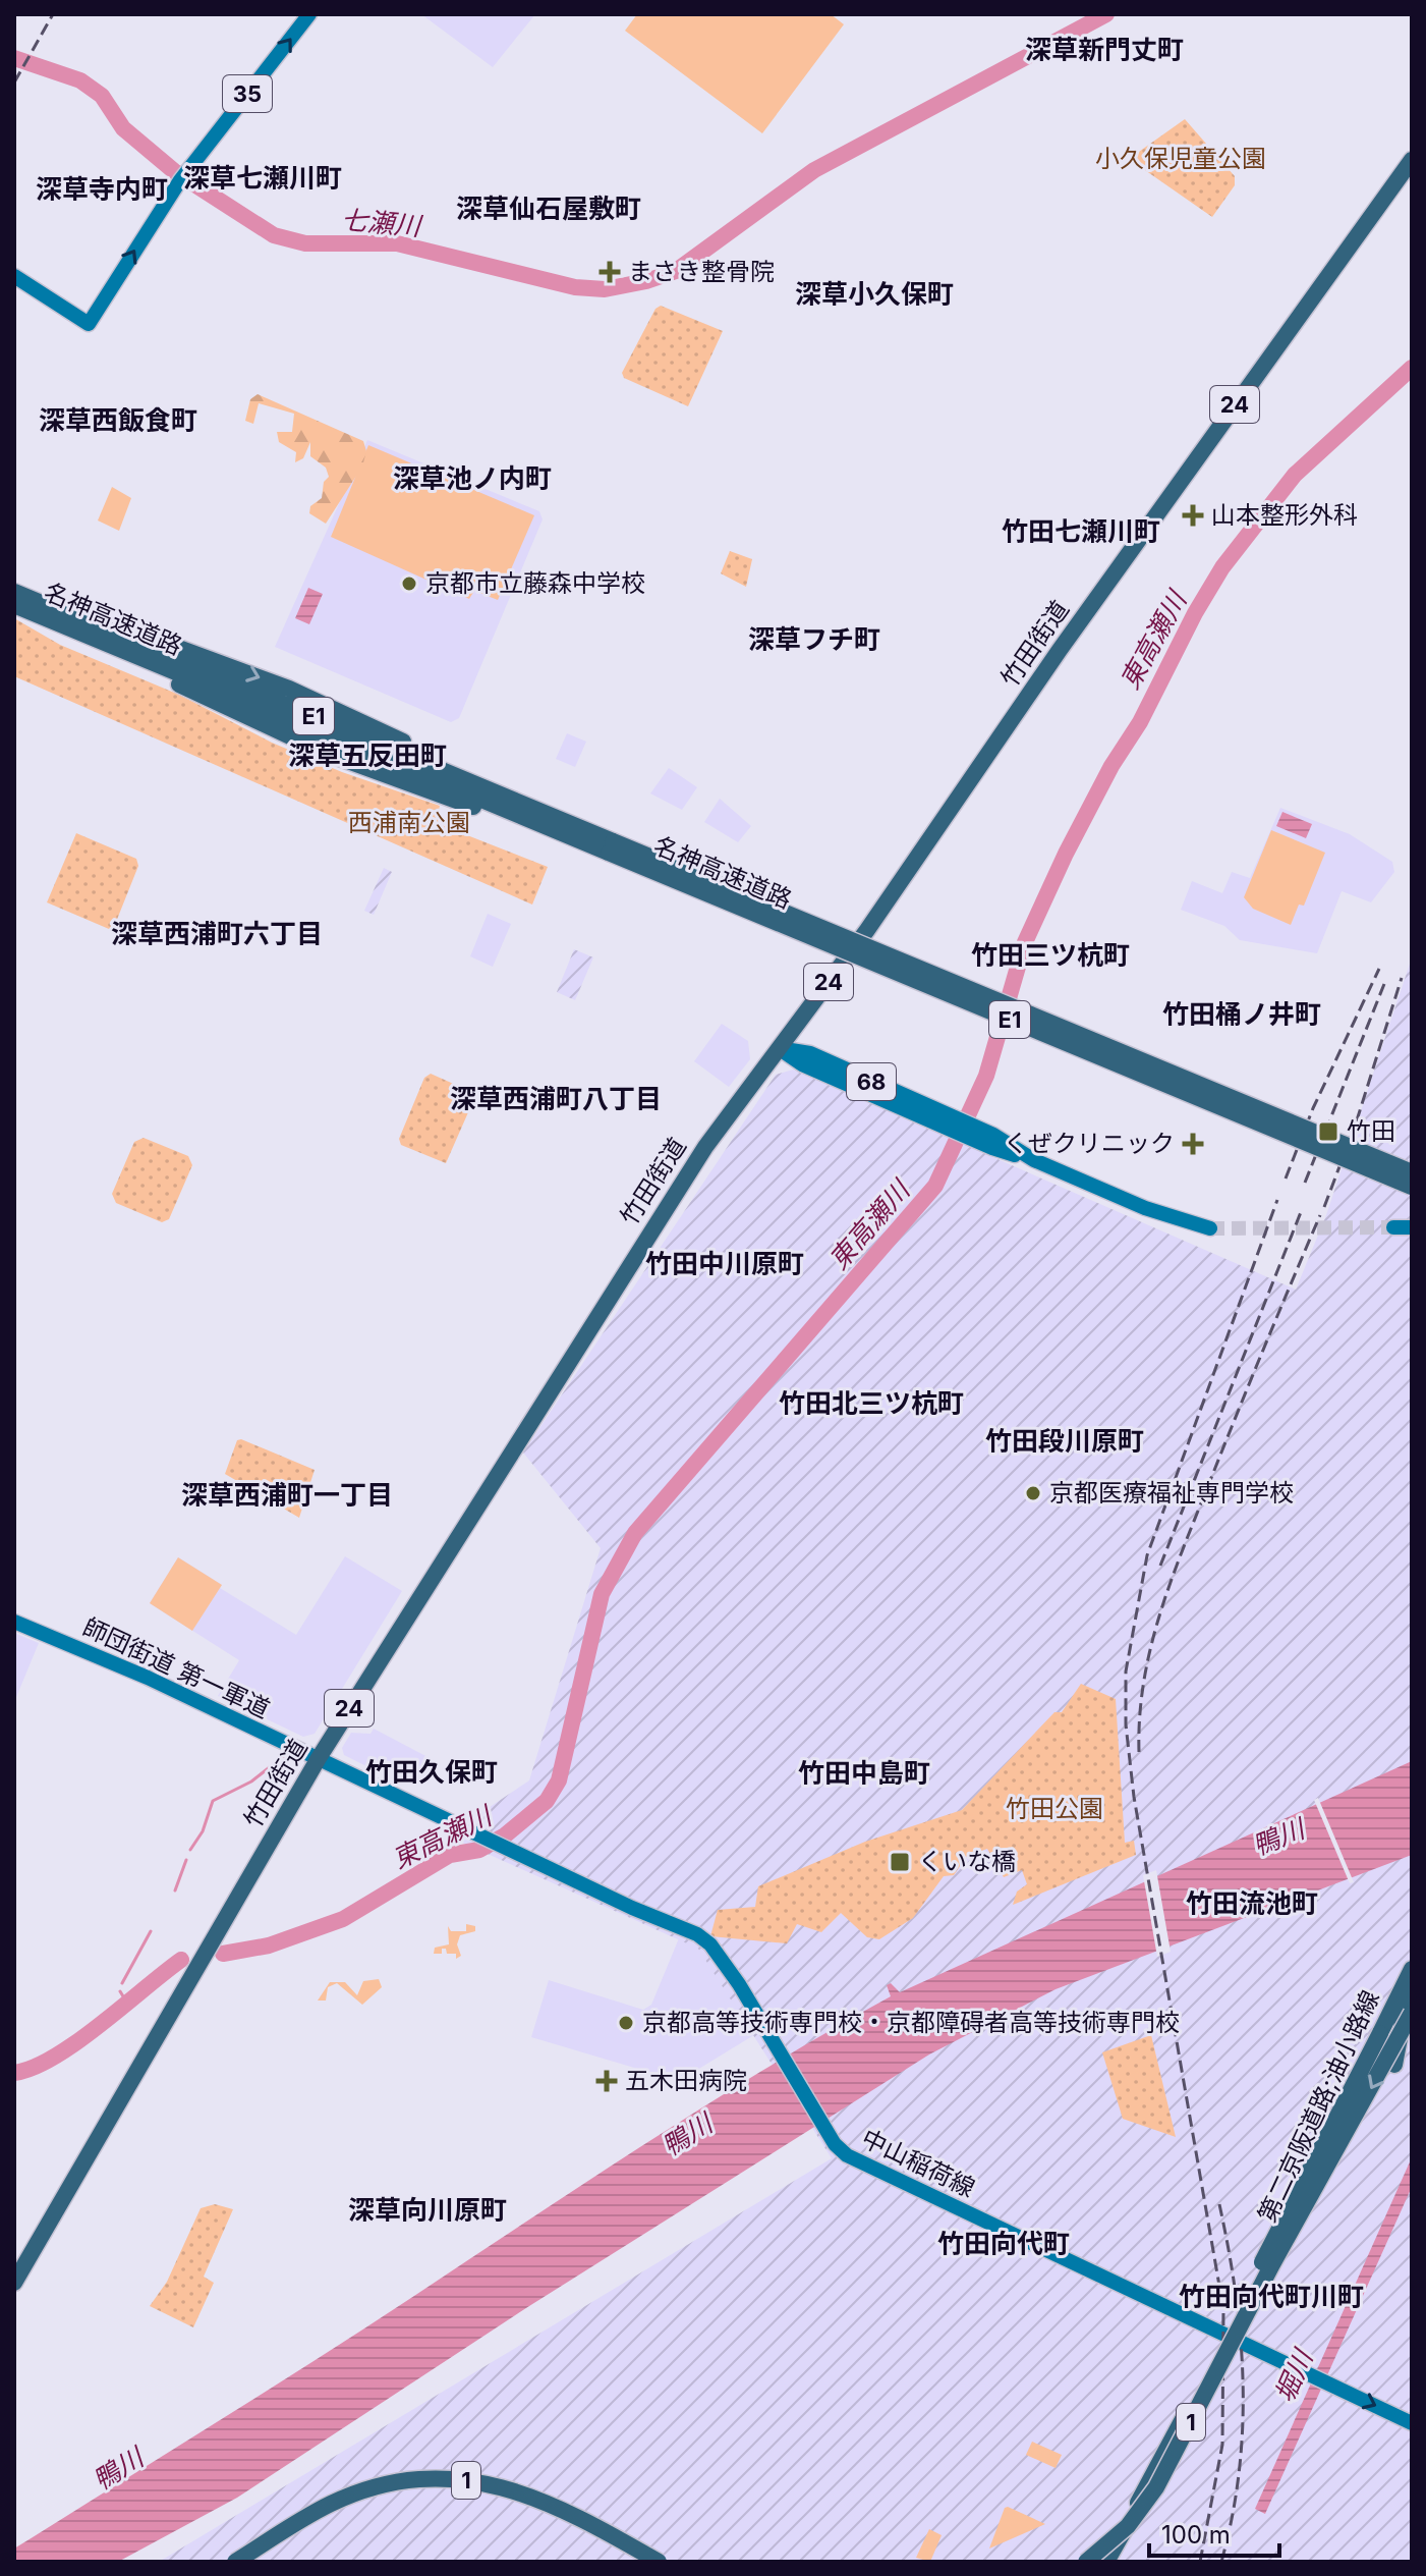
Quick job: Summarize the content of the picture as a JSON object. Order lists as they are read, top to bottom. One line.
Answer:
{"streets":{"highway":["24","名神高速道路","竹田街道","E1","第二京阪道路;油小路線","1"],"main road":["35","68","師団街道 第一軍道","中山稲荷線"]},"crossings":[["竹田街道","68"],["竹田街道","師団街道 第一軍道"],["竹田街道","中山稲荷線"],["師団街道 第一軍道","中山稲荷線"]],"one_way":["中山稲荷線"],"districts":["深草新門丈町","深草七瀬川町","深草寺内町","深草仙石屋敷町","深草小久保町","深草西飯食町","深草池ノ内町","竹田七瀬川町","深草フチ町","深草五反田町","深草西浦町六丁目","竹田三ツ杭町","竹田桶ノ井町","深草西浦町八丁目","竹田中川原町","竹田北三ツ杭町","竹田段川原町","深草西浦町一丁目","竹田久保町","竹田中島町","竹田流池町","深草向川原町","竹田向代町","竹田向代町川町"],"water":["七瀬川","東高瀬川","鴨川","堀川"],"parks":["小久保児童公園","西浦南公園","竹田公園"],"places":{"health":["まさき整骨院","山本整形外科","くぜクリニック","五木田病院"],"other":["京都市立藤森中学校","京都医療福祉専門学校","京都高等技術専門校・京都障碍者高等技術専門校"],"transit":["竹田","くいな橋"]},"scale_bar":"100 m"}
